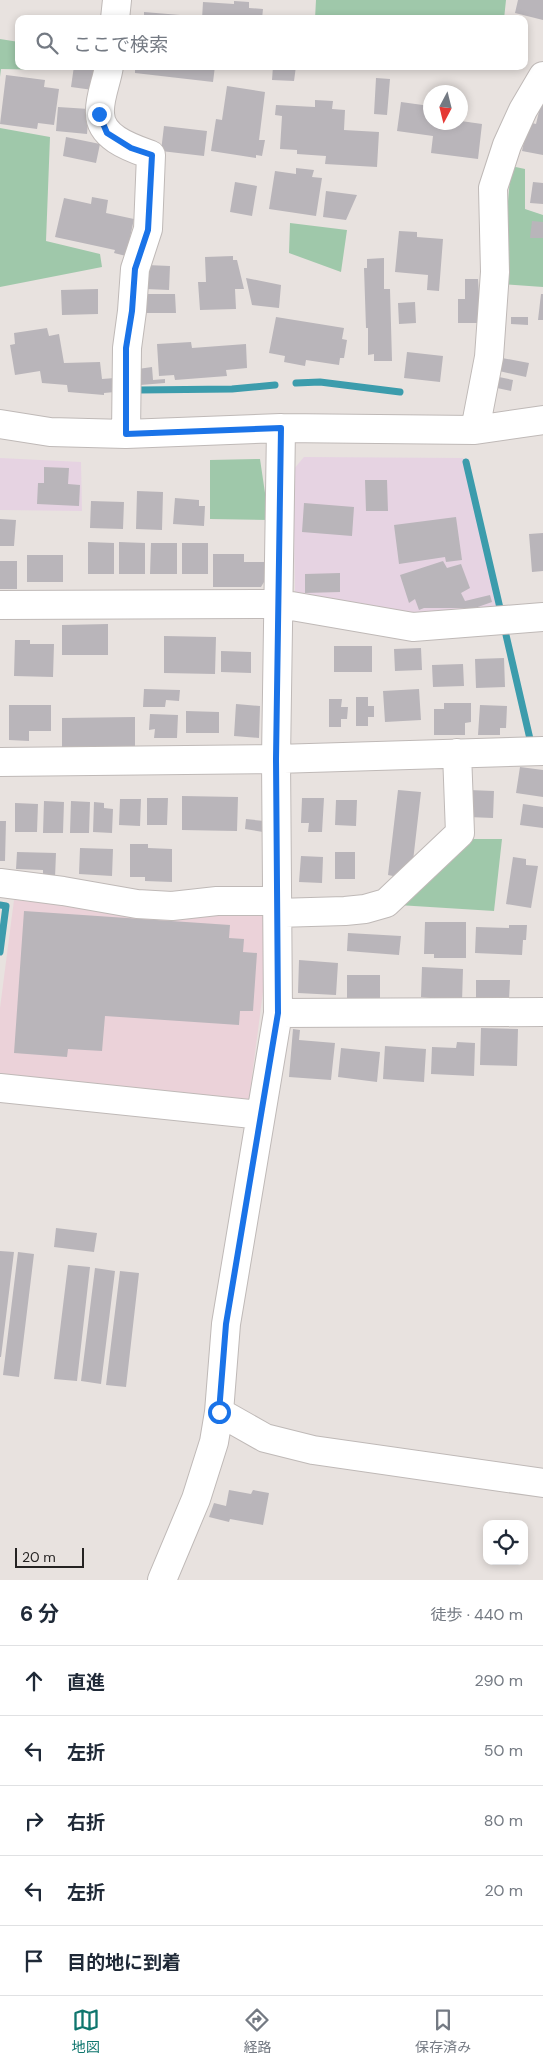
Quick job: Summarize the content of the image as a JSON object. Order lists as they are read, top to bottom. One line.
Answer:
{"scale_bar":"20 m","north":"bottom","page":{"search":"ここで検索","scale":"20 m","heading":["6 分","徒歩 · 440 m"],"list":[["直進","290 m"],["左折","50 m"],["右折","80 m"],["左折","20 m"],"目的地に到着"],"nav":["地図","経路","保存済み"]}}
